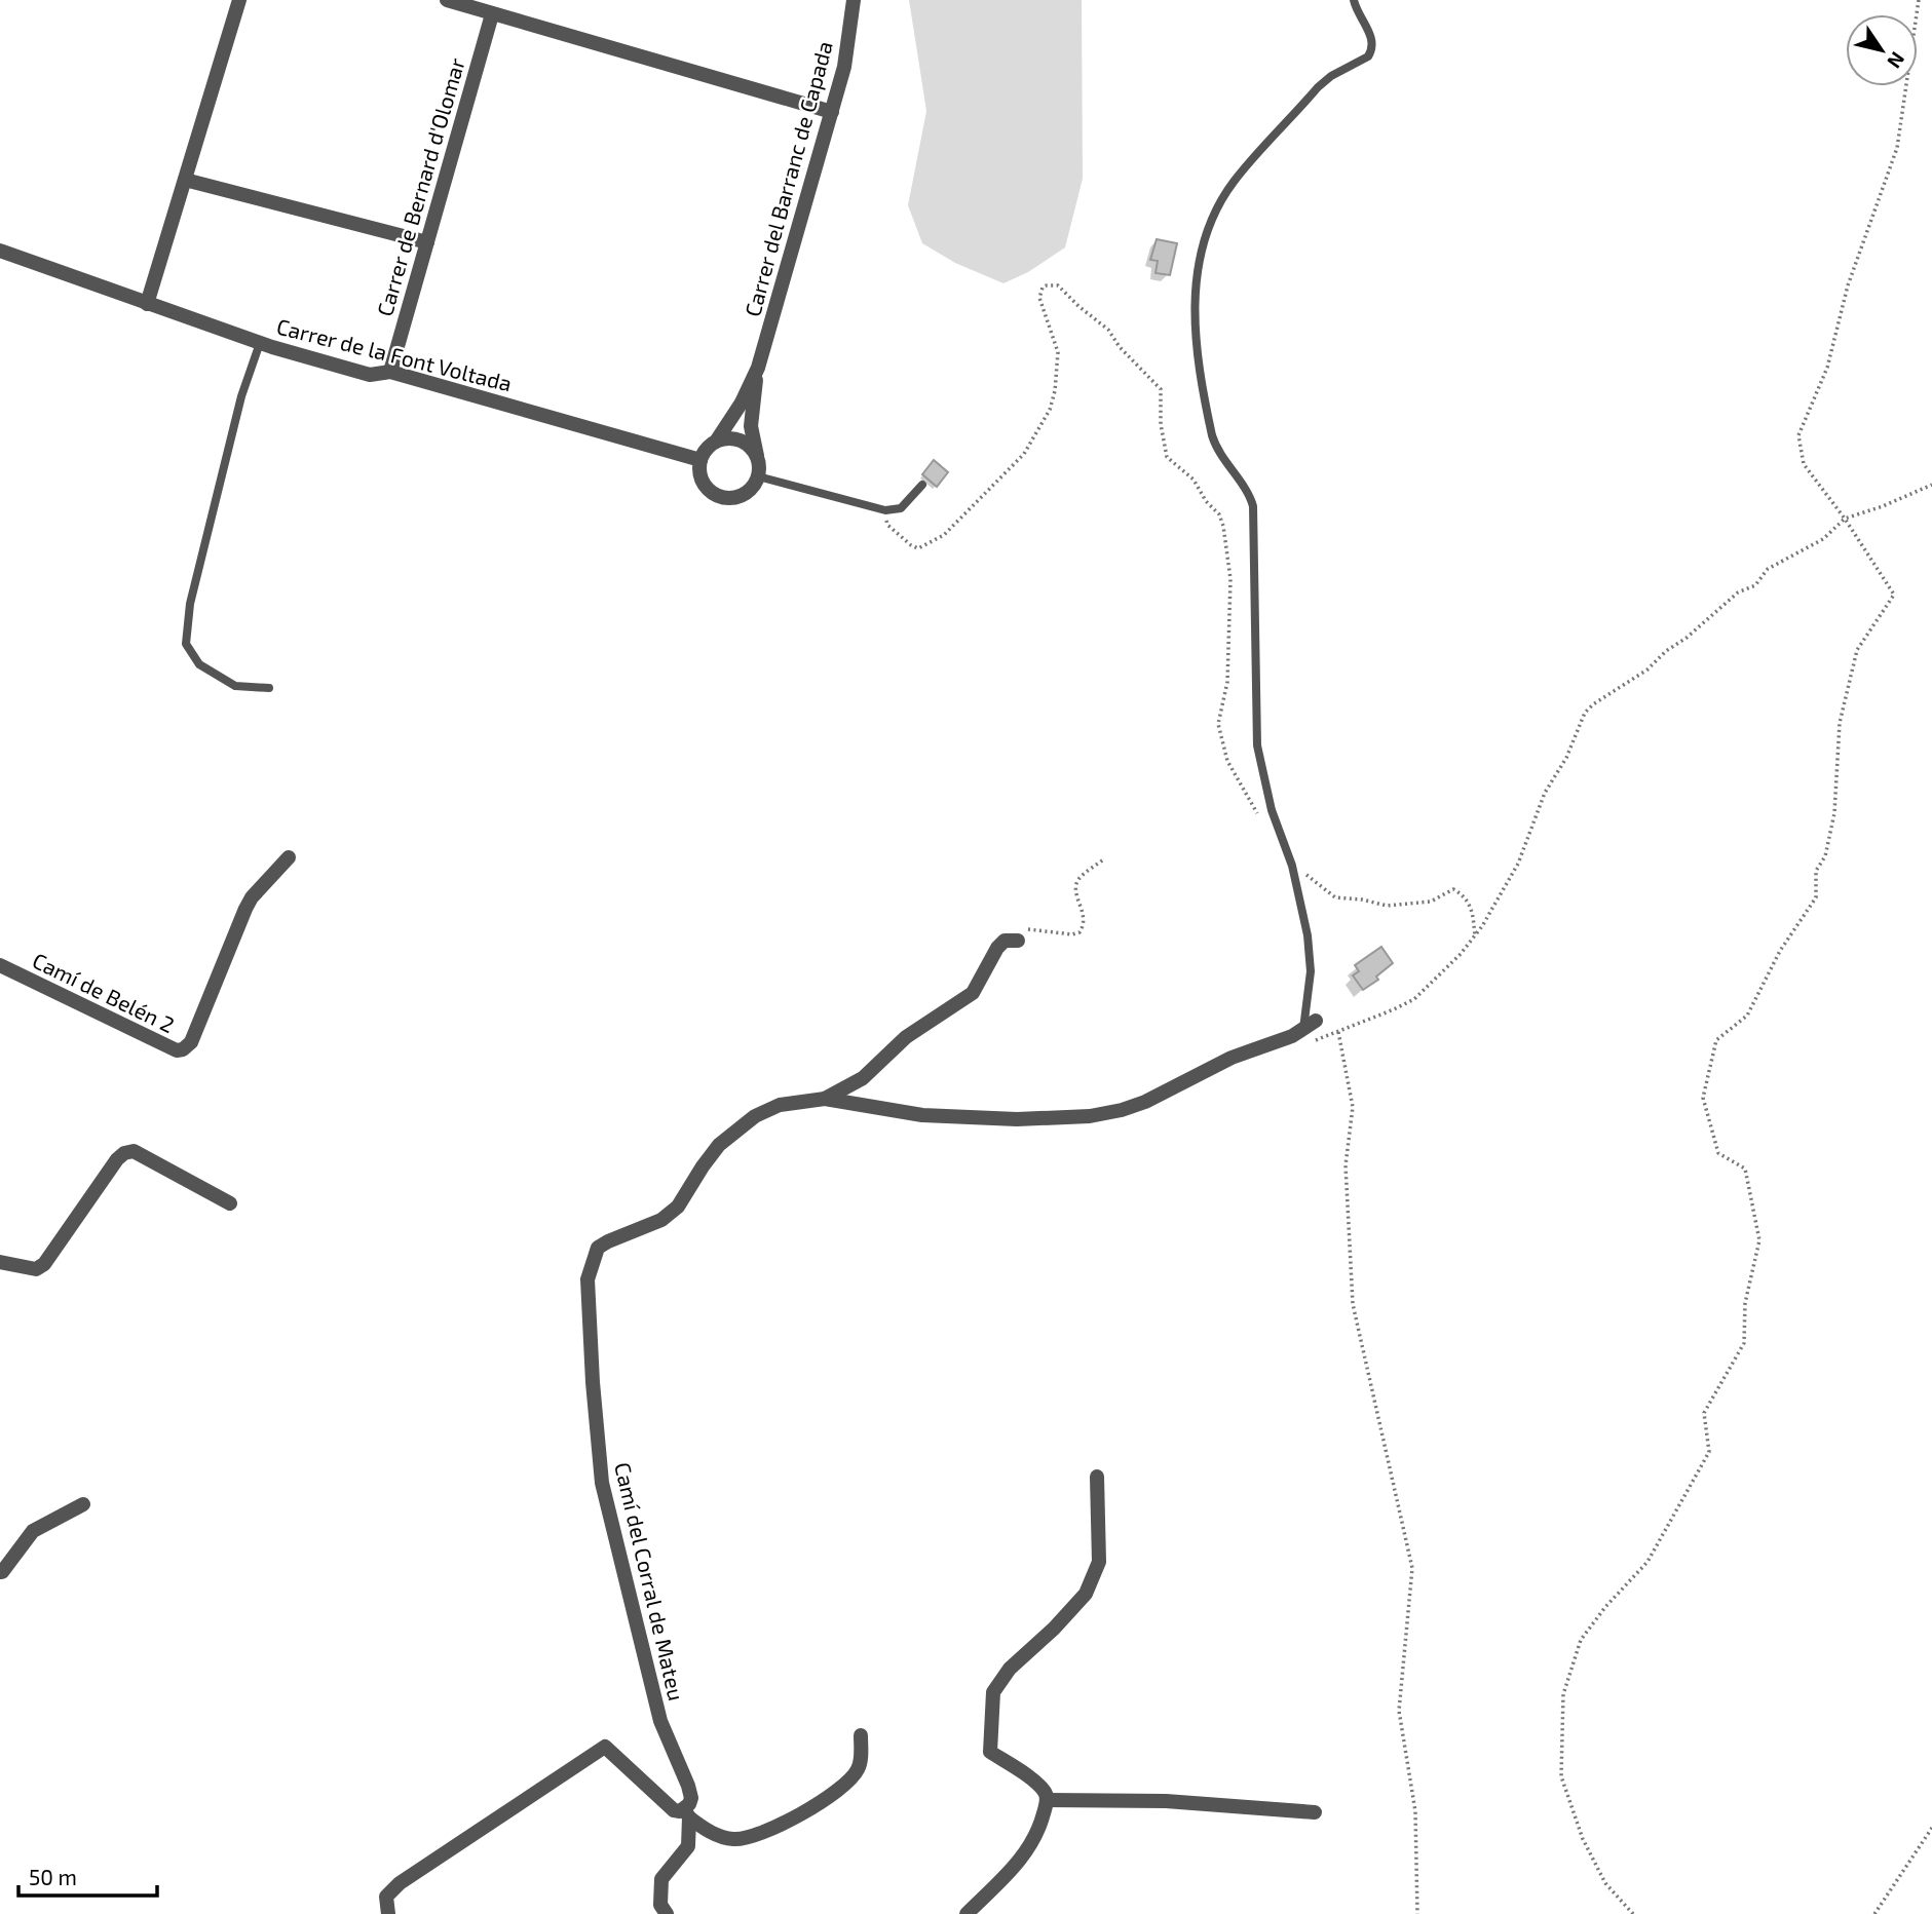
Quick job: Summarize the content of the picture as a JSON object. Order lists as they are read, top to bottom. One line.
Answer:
{"streets":{"street":["Carrer del Barranc de Capada","Carrer de Bernard d'Olomar","Carrer de la Font Voltada","Camí de Belén 2","Camí del Corral de Mateu"]},"crossings":[["Carrer del Barranc de Capada","Carrer de la Font Voltada"],["Carrer de Bernard d'Olomar","Carrer de la Font Voltada"]],"scale_bar":"50 m","north":"bottom right"}
